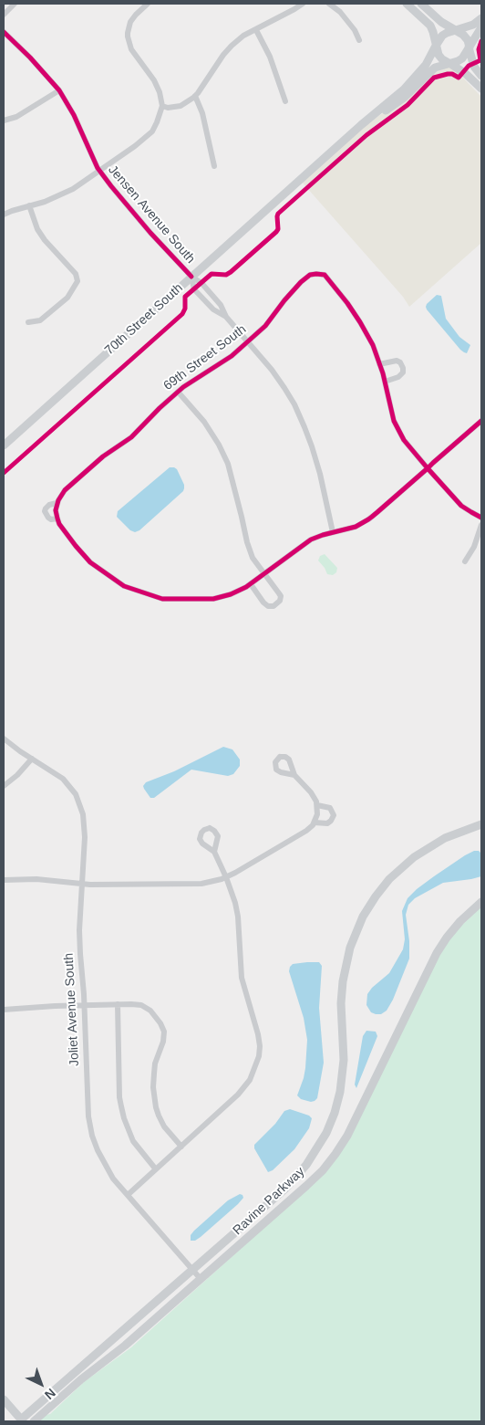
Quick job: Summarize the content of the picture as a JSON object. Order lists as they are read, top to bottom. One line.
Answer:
{"streets":{"street":["Jensen Avenue South","70th Street South","69th Street South","Joliet Avenue South","Ravine Parkway"]},"crossings":[["Jensen Avenue South","70th Street South"],["Jensen Avenue South","69th Street South"],["Joliet Avenue South","Ravine Parkway"]],"north":"bottom right"}
